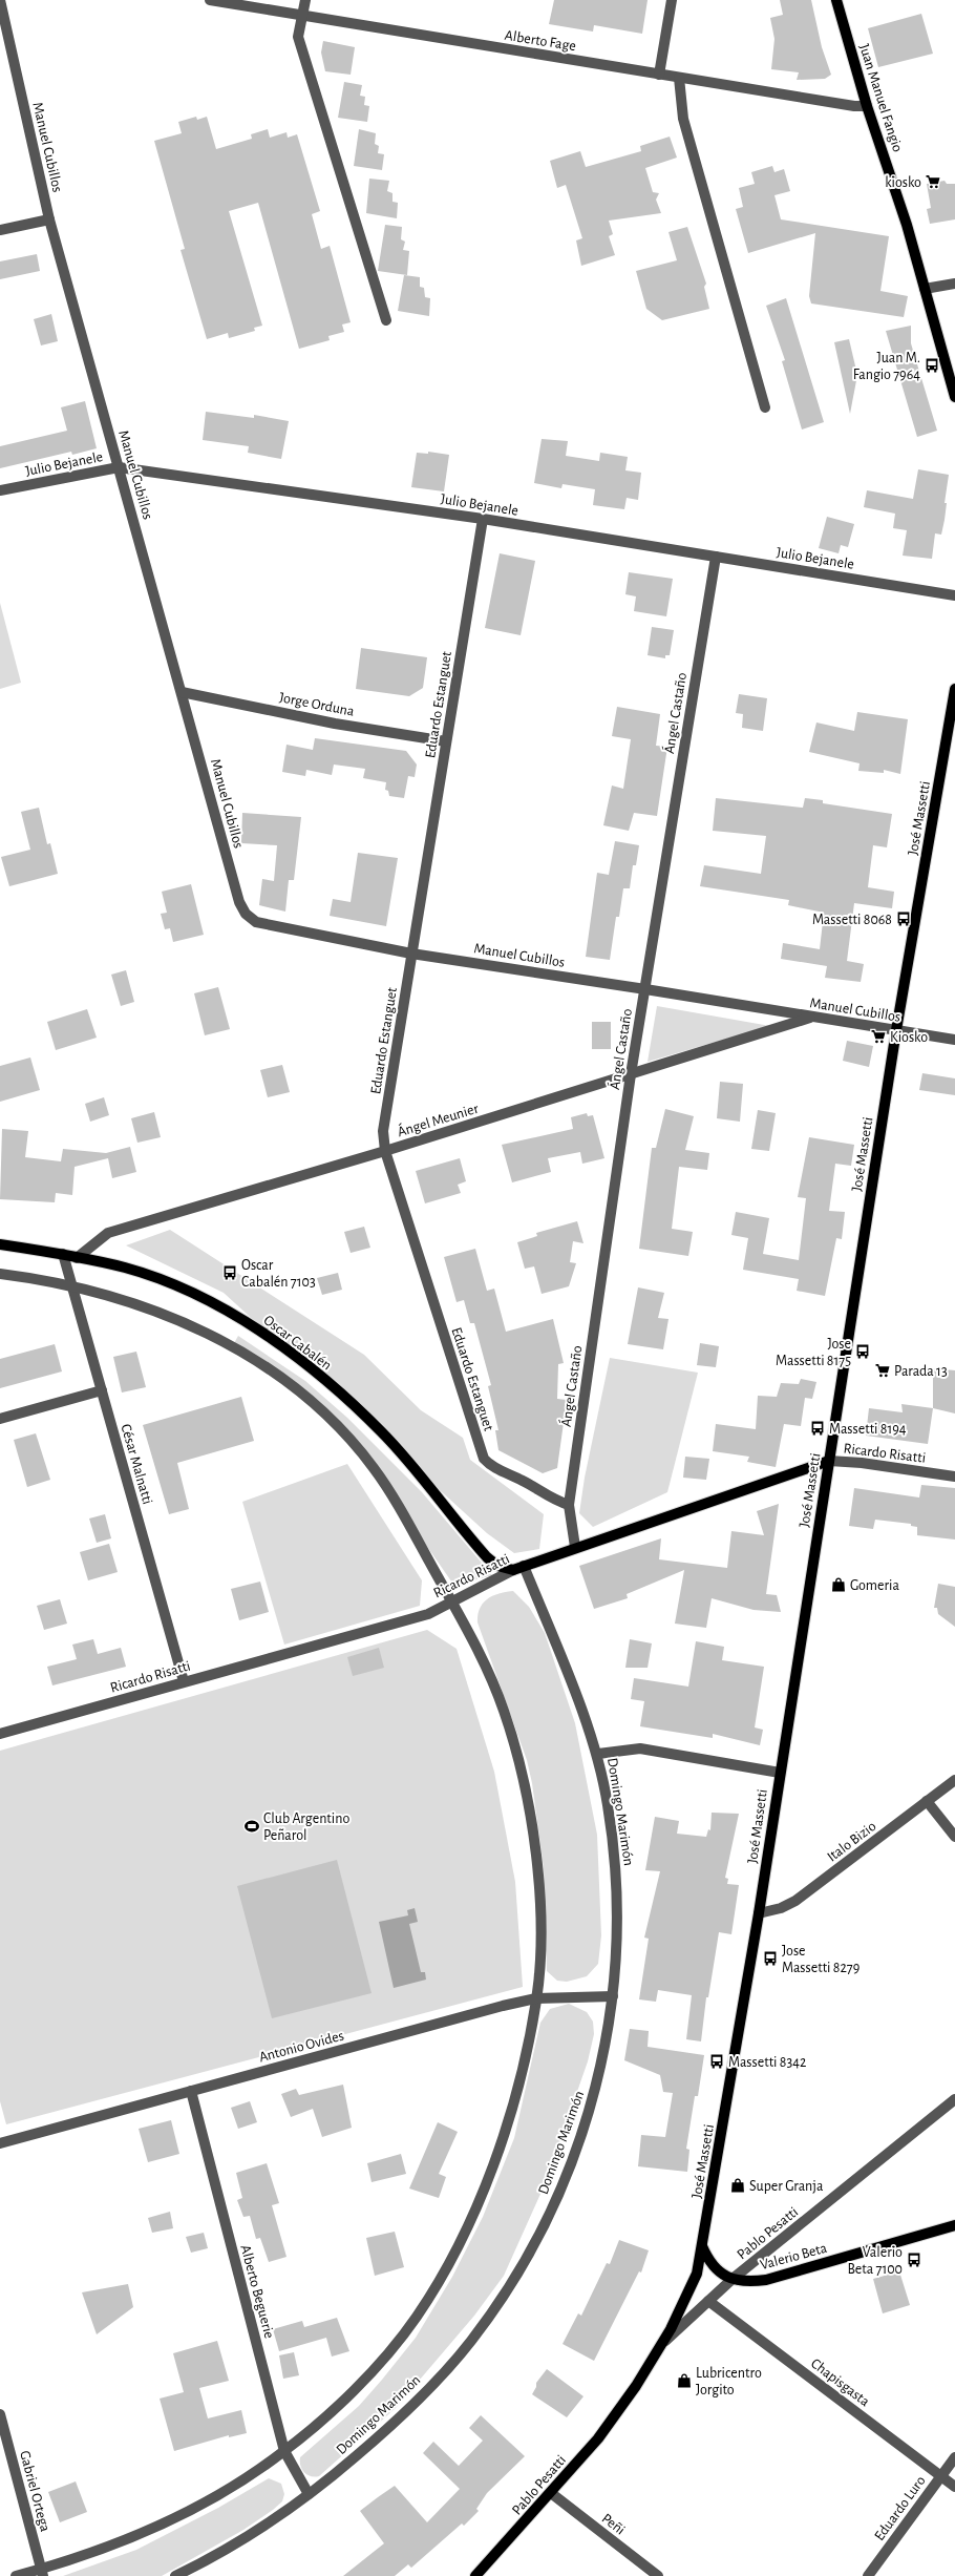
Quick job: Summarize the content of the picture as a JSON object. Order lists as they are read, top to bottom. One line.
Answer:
{"streets":{"main road":["Juan Manuel Fangio","José Massetti","Oscar Cabalén","Ricardo Risatti","Pablo Pesatti","Valerio Beta"],"street":["Alberto Fage","Manuel Cubillos","Julio Bejanele","Jorge Orduna","Eduardo Estanguet","Ángel Castaño","Ángel Meunier","César Malnatti","Domingo Marimón","Italo Bizio","Antonio Ovides","Alberto Beguerie","Chapisgasta","Gabriel Ortega","Eduardo Luro","Peñi"]},"crossings":[["Alberto Fage","Juan Manuel Fangio"],["Manuel Cubillos","Julio Bejanele"],["Manuel Cubillos","Jorge Orduna"],["Manuel Cubillos","Eduardo Estanguet"],["Manuel Cubillos","Ángel Castaño"],["Manuel Cubillos","José Massetti"],["Manuel Cubillos","Ángel Meunier"],["Julio Bejanele","Eduardo Estanguet"],["Julio Bejanele","Ángel Castaño"],["Jorge Orduna","Eduardo Estanguet"],["Eduardo Estanguet","Ángel Castaño"],["Eduardo Estanguet","Ángel Meunier"],["Ángel Castaño","Ángel Meunier"],["Ángel Castaño","Ricardo Risatti"],["José Massetti","Ricardo Risatti"],["José Massetti","Italo Bizio"],["José Massetti","Pablo Pesatti"],["José Massetti","Valerio Beta"],["Ángel Meunier","Oscar Cabalén"],["Oscar Cabalén","Ricardo Risatti"],["Oscar Cabalén","César Malnatti"],["Ricardo Risatti","César Malnatti"],["Ricardo Risatti","Domingo Marimón"],["Domingo Marimón","Antonio Ovides"],["Domingo Marimón","Alberto Beguerie"],["Antonio Ovides","Alberto Beguerie"],["Pablo Pesatti","Valerio Beta"],["Pablo Pesatti","Chapisgasta"],["Pablo Pesatti","Peñi"],["Chapisgasta","Eduardo Luro"]],"places":{"supermarket":["kiosko","Kiosko","Parada 13"],"bus stop":["Juan M. Fangio 7964","Massetti 8068","Oscar Cabalén 7103","Jose Massetti 8175","Massetti 8194","Jose Massetti 8279","Massetti 8342","Valerio Beta 7100"],"shop":["Gomeria","Super Granja","Lubricentro Jorgito"],"sports":["Club Argentino Peñarol"]}}
